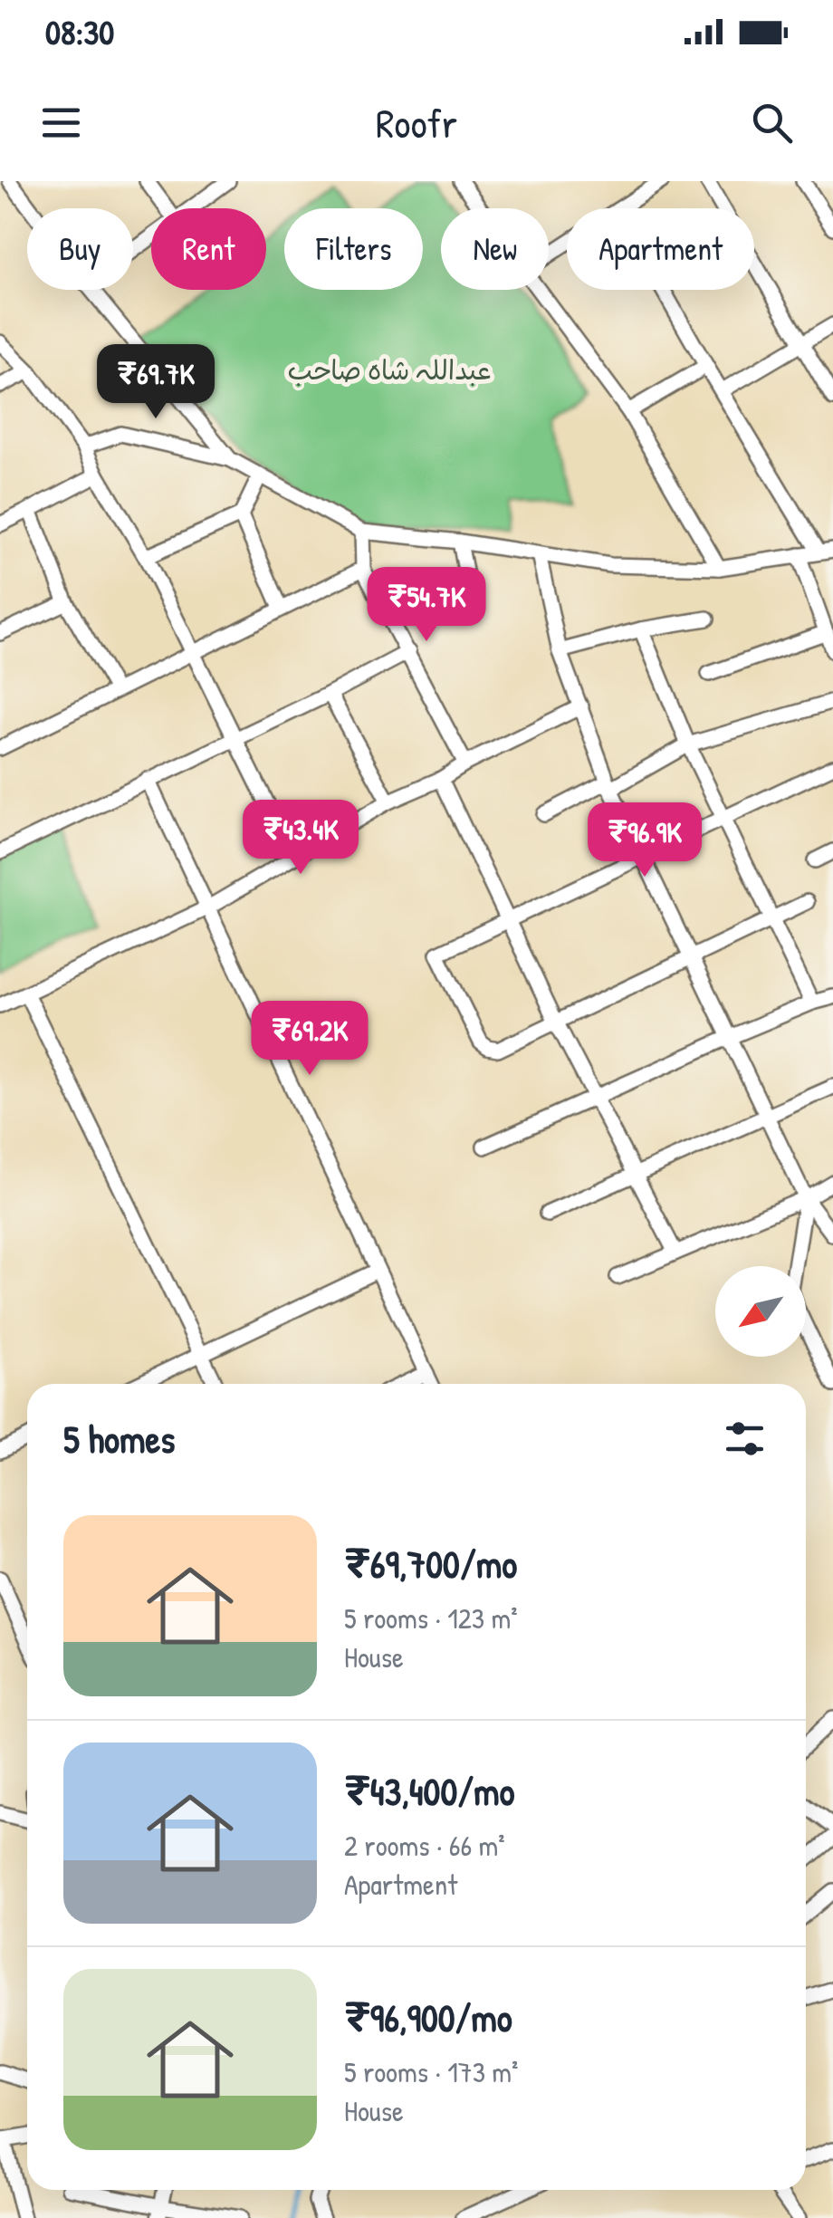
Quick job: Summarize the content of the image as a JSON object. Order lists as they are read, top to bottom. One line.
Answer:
{"parks":["عبداللہ شاہ صاحب"],"north":"bottom left","page":{"status":"08:30","header":"Roofr","chip":["Buy","Rent","Filters","New","Apartment"],"price":["₹69.7K","₹54.7K","₹43.4K","₹96.9K","₹69.2K"],"heading":"5 homes","list":[{"name":"₹69,700/mo","note":"5 rooms · 123 m² · House"},{"name":"₹43,400/mo","note":"2 rooms · 66 m² · Apartment"},{"name":"₹96,900/mo","note":"5 rooms · 173 m² · House"}]}}
